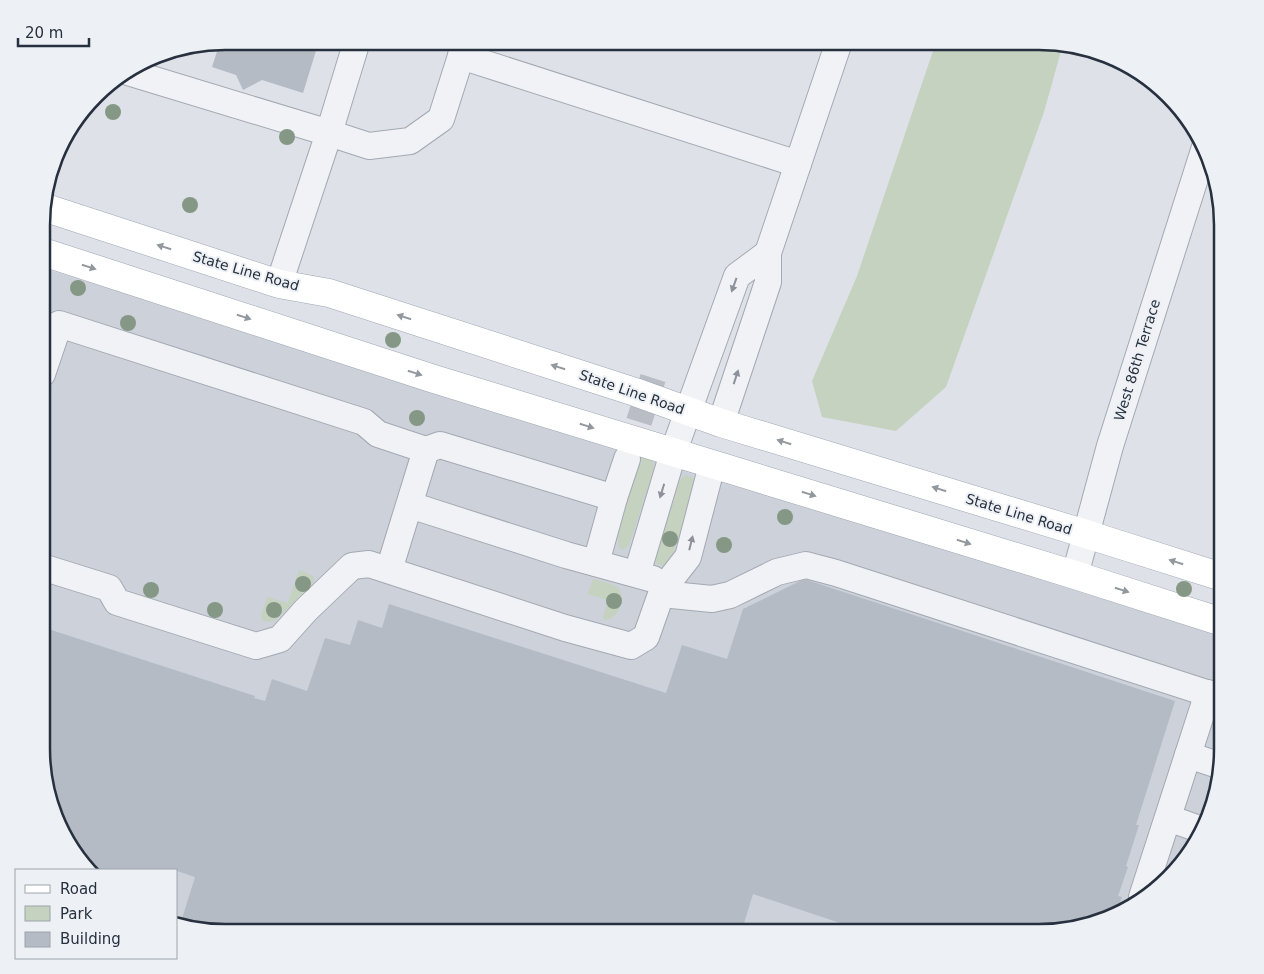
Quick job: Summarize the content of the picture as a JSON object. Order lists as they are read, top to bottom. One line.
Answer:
{"streets":{"main road":["State Line Road"],"street":["West 86th Terrace"]},"crossings":[["State Line Road","West 86th Terrace"]],"legend":["Road","Park","Building"],"scale_bar":"20 m"}
